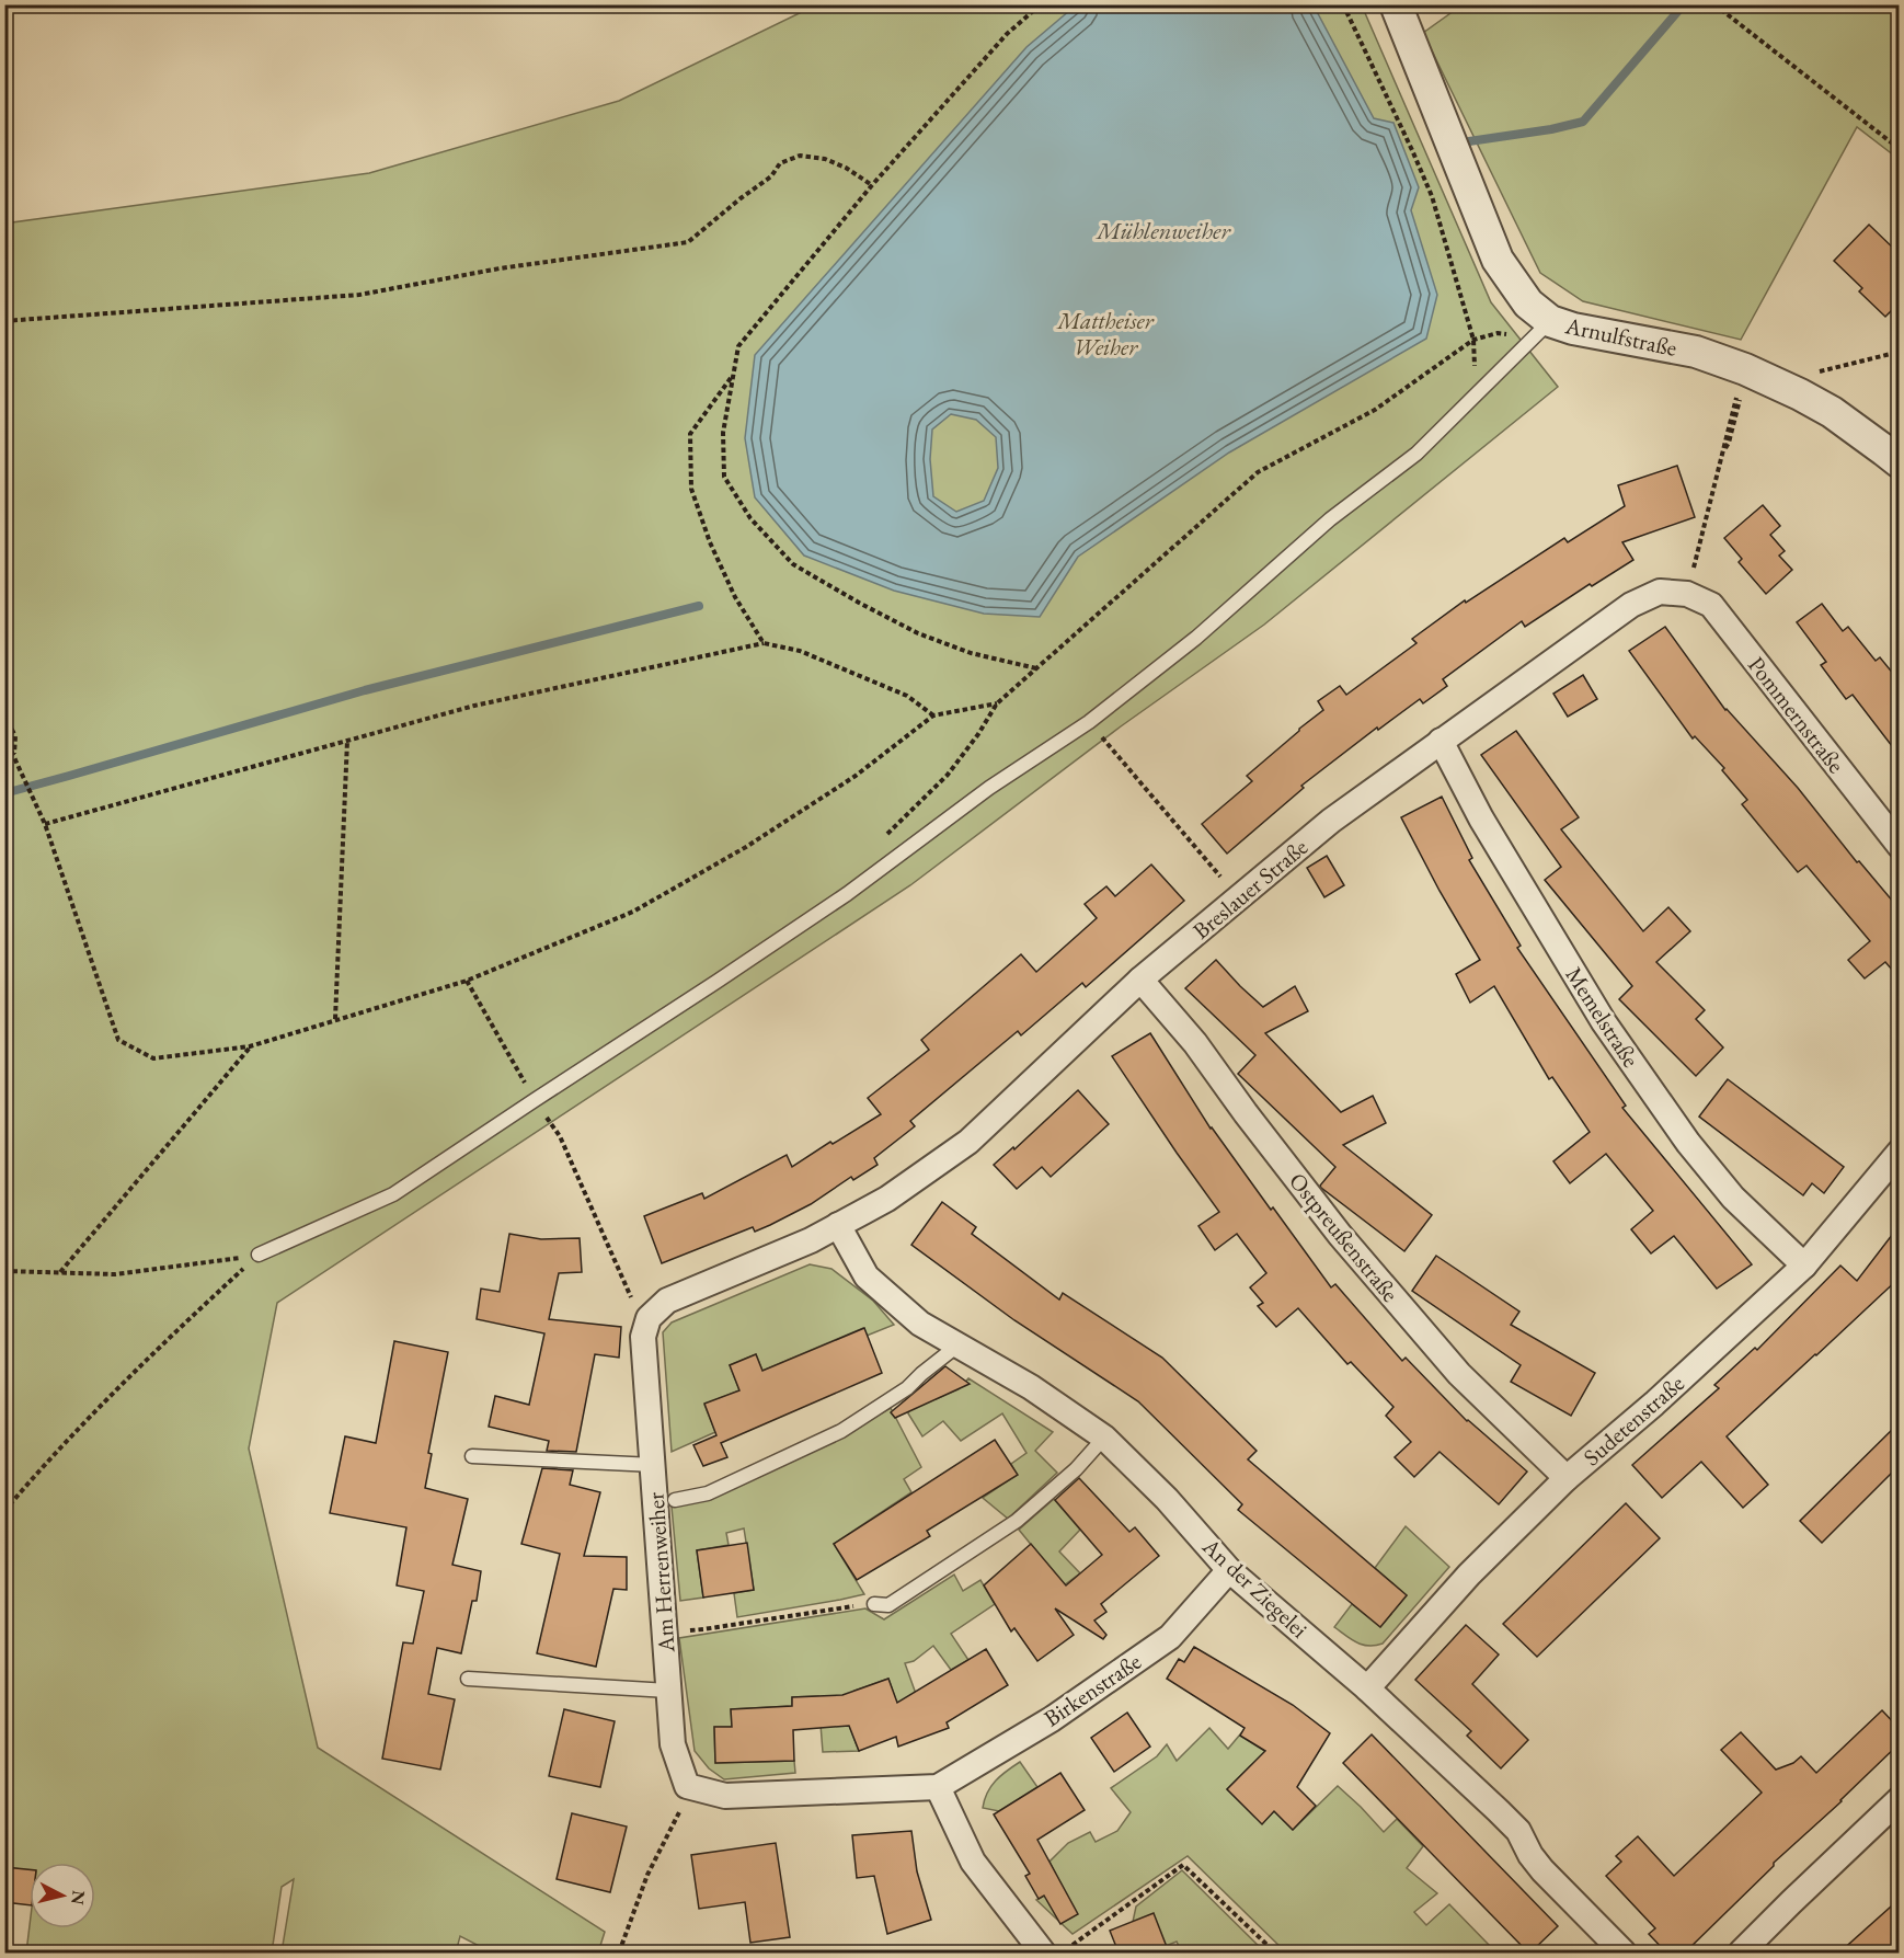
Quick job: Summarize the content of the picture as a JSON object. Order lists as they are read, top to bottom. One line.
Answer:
{"streets":{"street":["Arnulfstraße","Pommernstraße","Breslauer Straße","Memelstraße","Ostpreußenstraße","Sudetenstraße","Am Herrenweiher","An der Ziegelei","Birkenstraße"]},"crossings":[["Pommernstraße","Breslauer Straße"],["Breslauer Straße","Memelstraße"],["Breslauer Straße","Ostpreußenstraße"],["Breslauer Straße","An der Ziegelei"],["Memelstraße","Sudetenstraße"],["Ostpreußenstraße","Sudetenstraße"],["Sudetenstraße","An der Ziegelei"],["Am Herrenweiher","Birkenstraße"],["An der Ziegelei","Birkenstraße"]],"water":["Mühlenweiher"],"parks":["Mattheiser Weiher"],"north":"right"}
